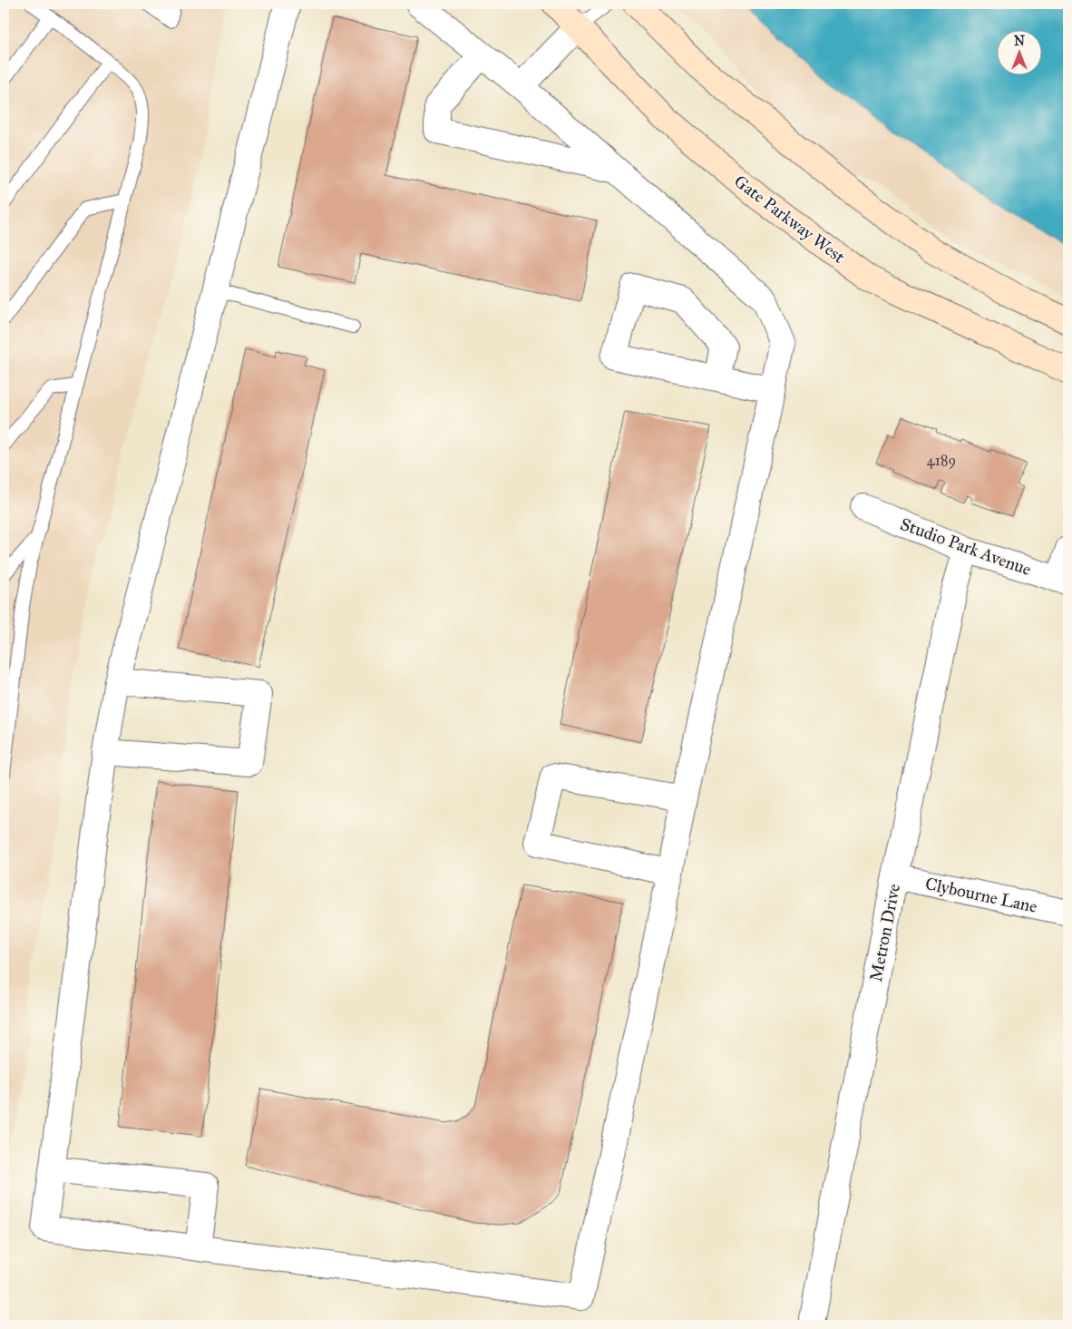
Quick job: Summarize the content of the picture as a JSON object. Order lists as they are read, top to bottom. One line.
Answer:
{"streets":{"main road":["Gate Parkway West"],"street":["Studio Park Avenue","Clybourne Lane","Metron Drive"]},"crossings":[["Studio Park Avenue","Metron Drive"],["Clybourne Lane","Metron Drive"]],"house_numbers":["4189"],"north":"top"}
